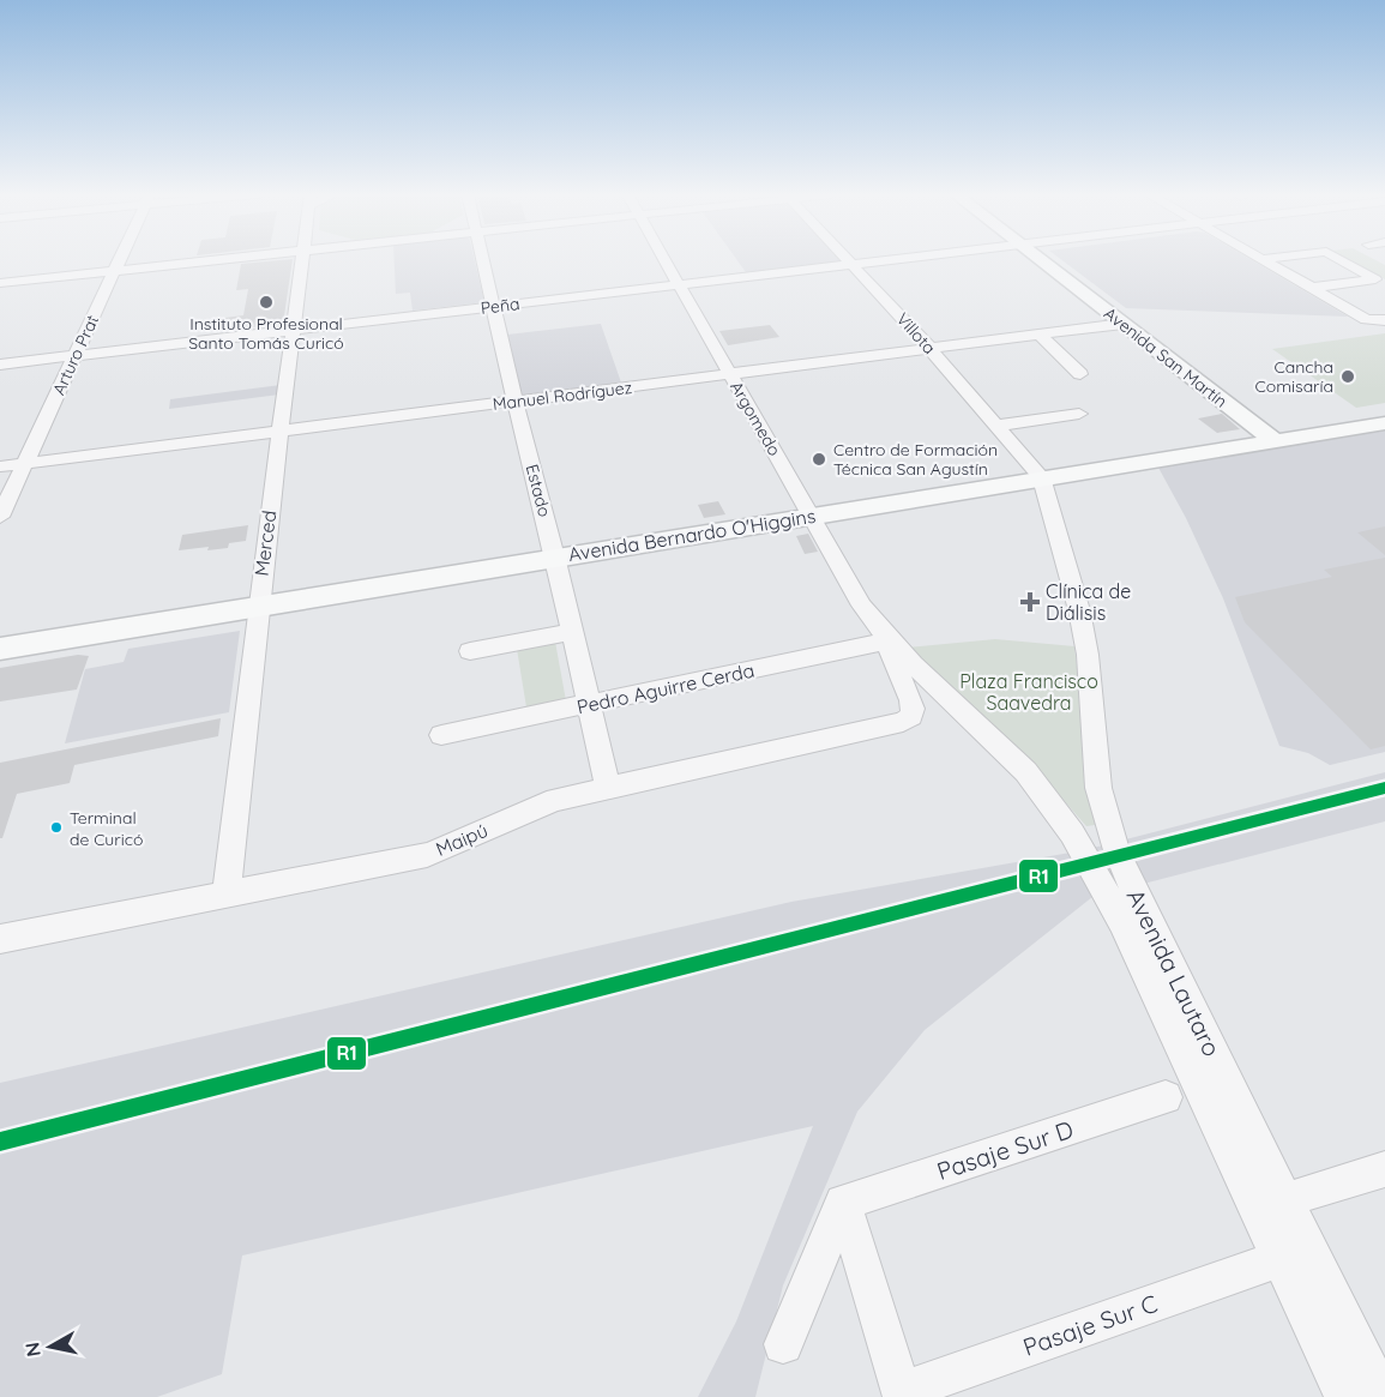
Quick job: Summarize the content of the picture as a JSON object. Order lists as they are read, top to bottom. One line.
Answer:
{"streets":{"main road":["Avenida San Martín","Avenida Bernardo O'Higgins"],"street":["Peña","Villota","Arturo Prat","Manuel Rodríguez","Argomedo","Estado","Merced","Pedro Aguirre Cerda","Maipú","Avenida Lautaro","Pasaje Sur D","Pasaje Sur C"]},"crossings":[["Peña","Villota"],["Peña","Arturo Prat"],["Peña","Argomedo"],["Peña","Estado"],["Peña","Merced"],["Villota","Manuel Rodríguez"],["Villota","Avenida Bernardo O'Higgins"],["Villota","Avenida Lautaro"],["Arturo Prat","Manuel Rodríguez"],["Avenida San Martín","Manuel Rodríguez"],["Avenida San Martín","Avenida Bernardo O'Higgins"],["Manuel Rodríguez","Argomedo"],["Manuel Rodríguez","Estado"],["Manuel Rodríguez","Merced"],["Argomedo","Avenida Bernardo O'Higgins"],["Argomedo","Pedro Aguirre Cerda"],["Argomedo","Maipú"],["Argomedo","Avenida Lautaro"],["Estado","Avenida Bernardo O'Higgins"],["Estado","Pedro Aguirre Cerda"],["Estado","Maipú"],["Avenida Bernardo O'Higgins","Merced"],["Avenida Bernardo O'Higgins","Avenida Lautaro"],["Merced","Maipú"],["Avenida Lautaro","Pasaje Sur C"]],"parks":["Plaza Francisco Saavedra"],"places":{"other":["Instituto Profesional Santo Tomás Curicó","Cancha Comisaría","Centro de Formación Técnica San Agustín","Terminal de Curicó"],"health":["Clínica de Diálisis"]},"lines":["transit line R1"],"north":"left"}
